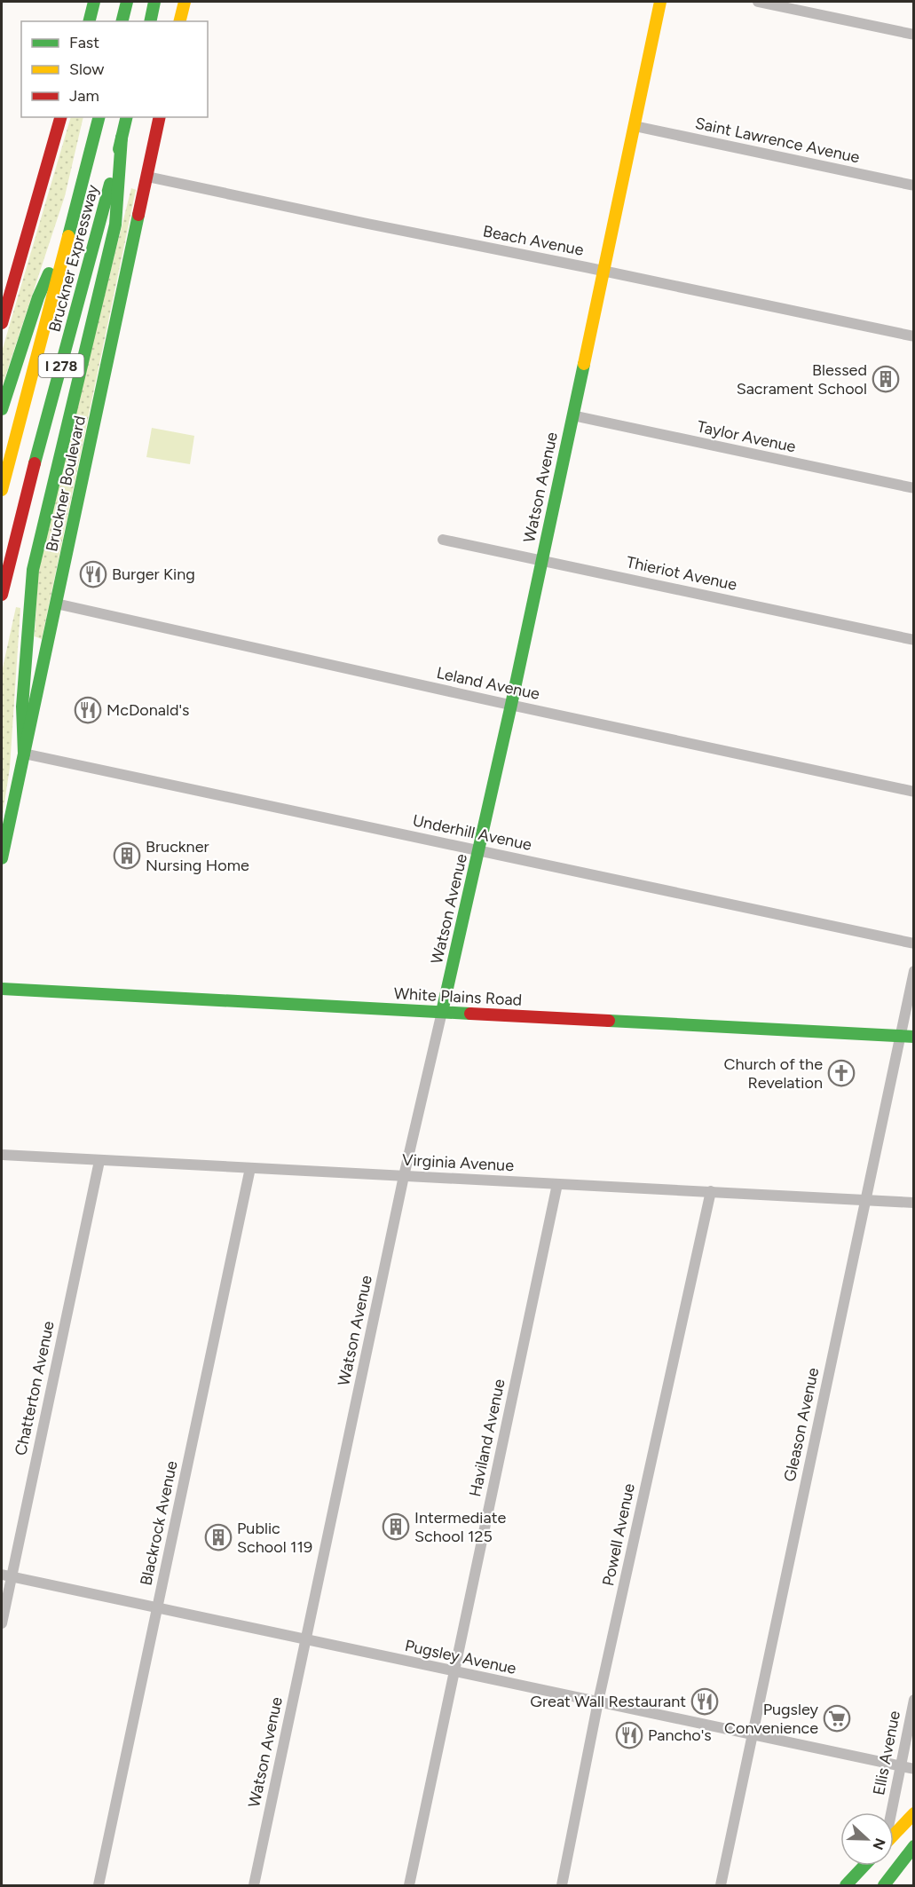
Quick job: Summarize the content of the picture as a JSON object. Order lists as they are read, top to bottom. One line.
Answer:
{"streets":{"main road":["Bruckner Expressway","I 278","Bruckner Boulevard","Watson Avenue","White Plains Road"],"street":["Saint Lawrence Avenue","Beach Avenue","Taylor Avenue","Thieriot Avenue","Leland Avenue","Underhill Avenue","Virginia Avenue","Chatterton Avenue","Gleason Avenue","Haviland Avenue","Blackrock Avenue","Powell Avenue","Pugsley Avenue","Ellis Avenue"]},"crossings":[["Saint Lawrence Avenue","Watson Avenue"],["Beach Avenue","Bruckner Boulevard"],["Beach Avenue","Watson Avenue"],["Taylor Avenue","Watson Avenue"],["Bruckner Boulevard","Leland Avenue"],["Bruckner Boulevard","Underhill Avenue"],["Watson Avenue","Thieriot Avenue"],["Watson Avenue","Leland Avenue"],["Watson Avenue","Underhill Avenue"],["Watson Avenue","White Plains Road"],["Watson Avenue","Virginia Avenue"],["Watson Avenue","Pugsley Avenue"],["White Plains Road","Gleason Avenue"],["Virginia Avenue","Chatterton Avenue"],["Virginia Avenue","Gleason Avenue"],["Virginia Avenue","Haviland Avenue"],["Virginia Avenue","Blackrock Avenue"],["Virginia Avenue","Powell Avenue"],["Chatterton Avenue","Pugsley Avenue"],["Gleason Avenue","Pugsley Avenue"],["Haviland Avenue","Pugsley Avenue"],["Blackrock Avenue","Pugsley Avenue"],["Powell Avenue","Pugsley Avenue"],["Pugsley Avenue","Ellis Avenue"]],"places":{"building":["Blessed Sacrament School","Bruckner Nursing Home","Intermediate School 125","Public School 119"],"restaurant":["Burger King","McDonald's","Great Wall Restaurant","Pancho's"],"church":["Church of the Revelation"],"supermarket":["Pugsley Convenience"]},"legend":["Fast","Slow","Jam"],"north":"right"}
